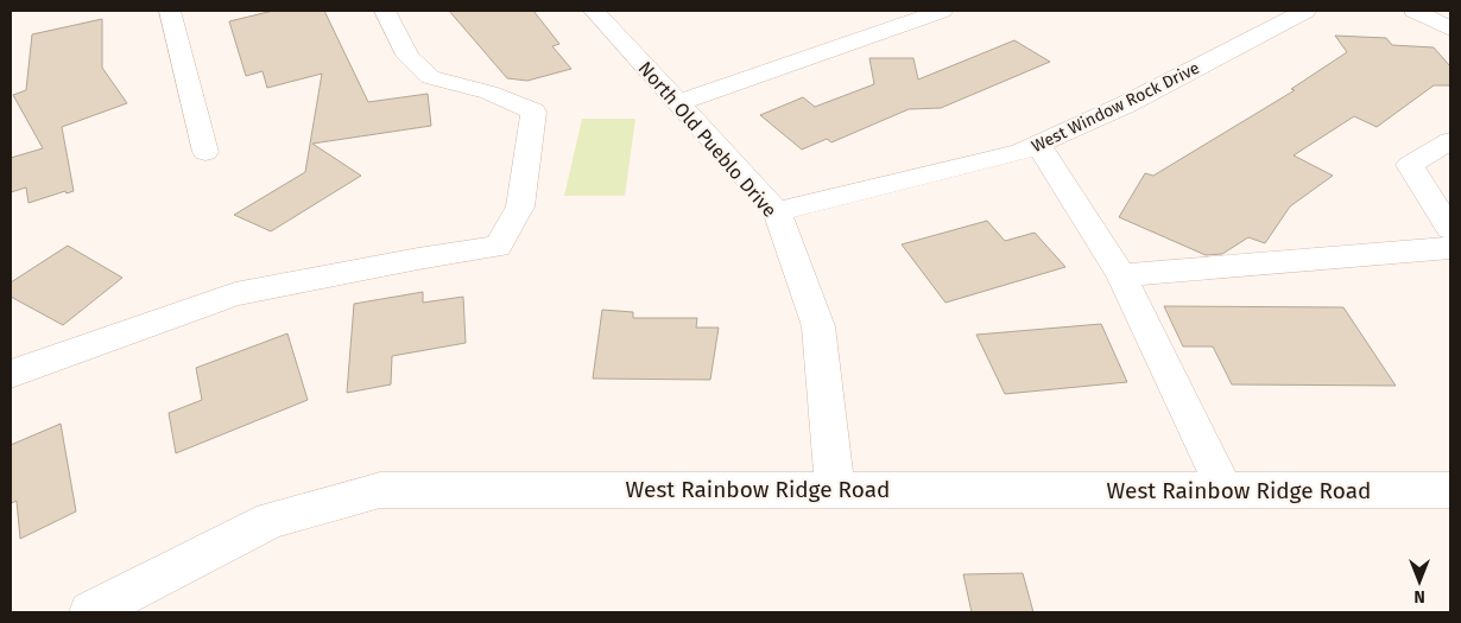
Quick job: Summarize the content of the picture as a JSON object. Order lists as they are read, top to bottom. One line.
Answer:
{"streets":{"street":["West Window Rock Drive","North Old Pueblo Drive","West Rainbow Ridge Road"]},"crossings":[["West Window Rock Drive","North Old Pueblo Drive"],["North Old Pueblo Drive","West Rainbow Ridge Road"]],"north":"bottom"}
